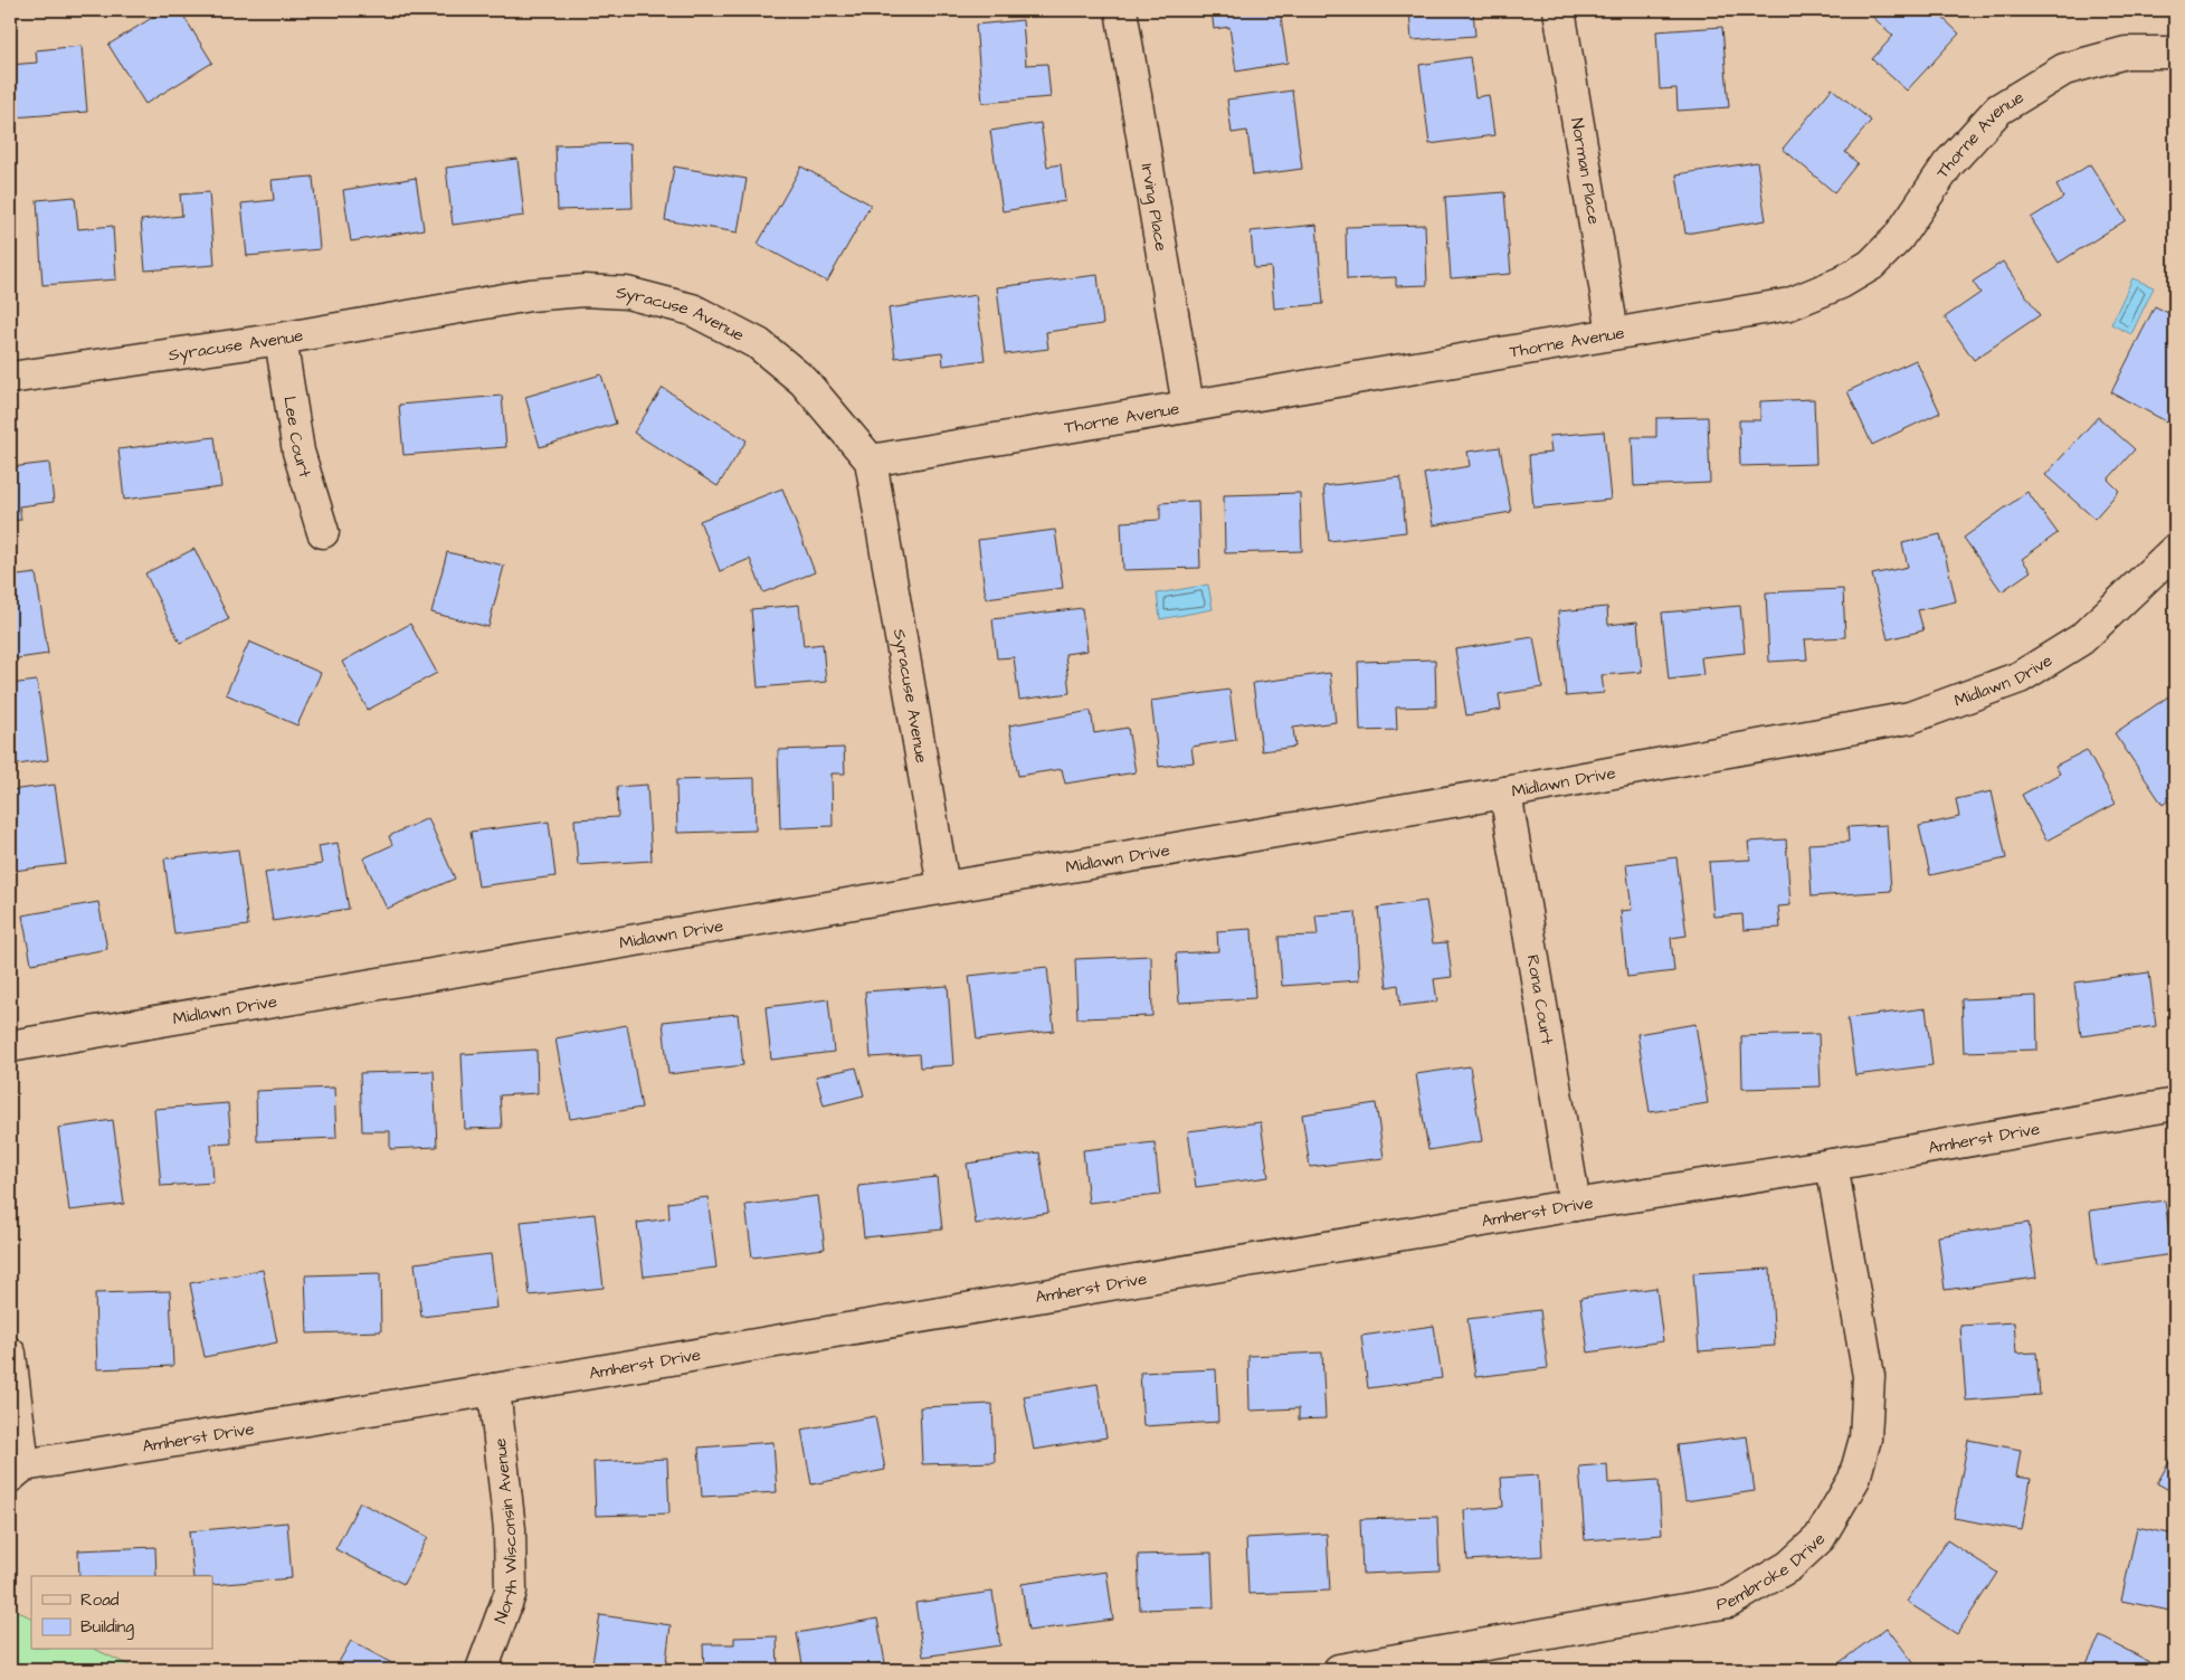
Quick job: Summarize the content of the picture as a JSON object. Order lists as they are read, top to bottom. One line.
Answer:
{"streets":{"street":["Thorne Avenue","Norman Place","Irving Place","Syracuse Avenue","Lee Court","Midlawn Drive","Rona Court","Amherst Drive","North Wisconsin Avenue","Pembroke Drive"]},"crossings":[["Thorne Avenue","Norman Place"],["Thorne Avenue","Irving Place"],["Thorne Avenue","Syracuse Avenue"],["Syracuse Avenue","Lee Court"],["Syracuse Avenue","Midlawn Drive"],["Midlawn Drive","Rona Court"],["Rona Court","Amherst Drive"],["Amherst Drive","North Wisconsin Avenue"],["Amherst Drive","Pembroke Drive"]],"legend":["Road","Building"]}
